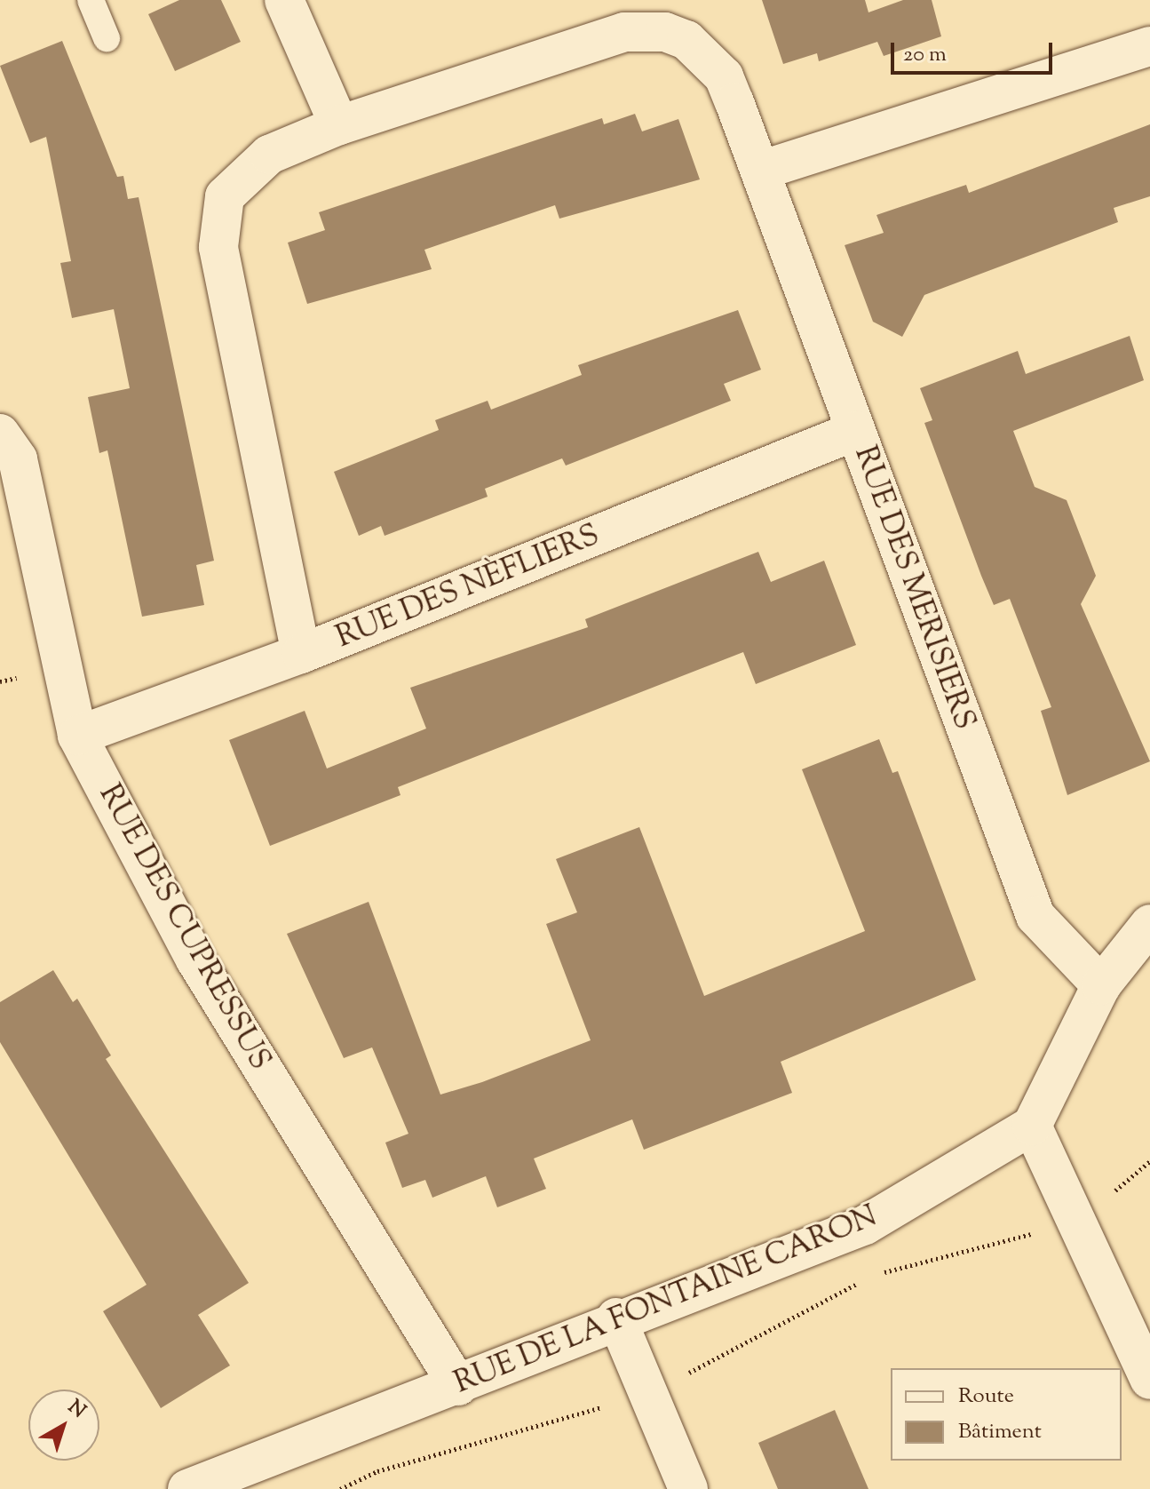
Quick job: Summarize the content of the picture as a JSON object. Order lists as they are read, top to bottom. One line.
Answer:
{"streets":{"street":["RUE DES NÈFLIERS","RUE DES MERISIERS","RUE DES CUPRESSUS","RUE DE LA FONTAINE CARON"]},"crossings":[["RUE DES NÈFLIERS","RUE DES MERISIERS"],["RUE DES NÈFLIERS","RUE DES CUPRESSUS"],["RUE DES CUPRESSUS","RUE DE LA FONTAINE CARON"]],"legend":["Route","Bâtiment"],"scale_bar":"20 m","north":"top right"}
